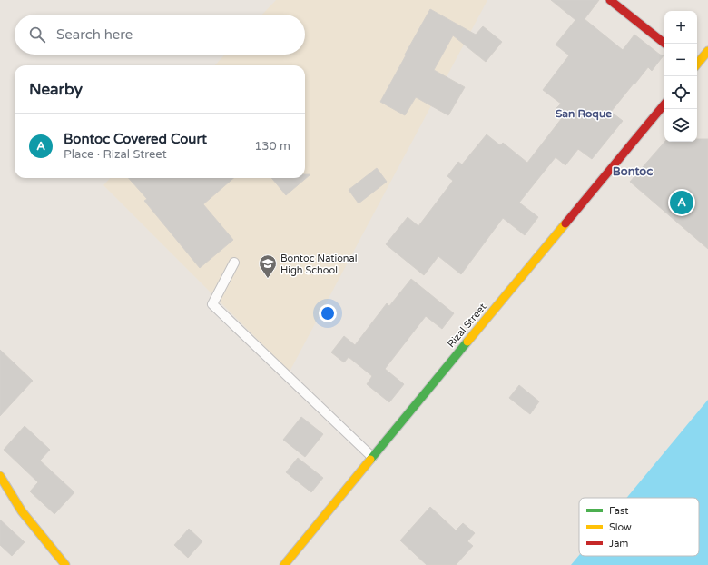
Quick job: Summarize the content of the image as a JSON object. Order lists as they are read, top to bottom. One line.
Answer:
{"streets":{"main road":["Rizal Street"]},"districts":["San Roque","Bontoc"],"places":{"school or university":["Bontoc National High School"]},"legend":["Fast","Slow","Jam"],"page":{"map_buttons":["+","−"],"search":"Search here","heading":"Nearby","list":[{"mark":"A","name":"Bontoc Covered Court","note":"Place · Rizal Street","value":"130 m"}],"pins":"A"}}
